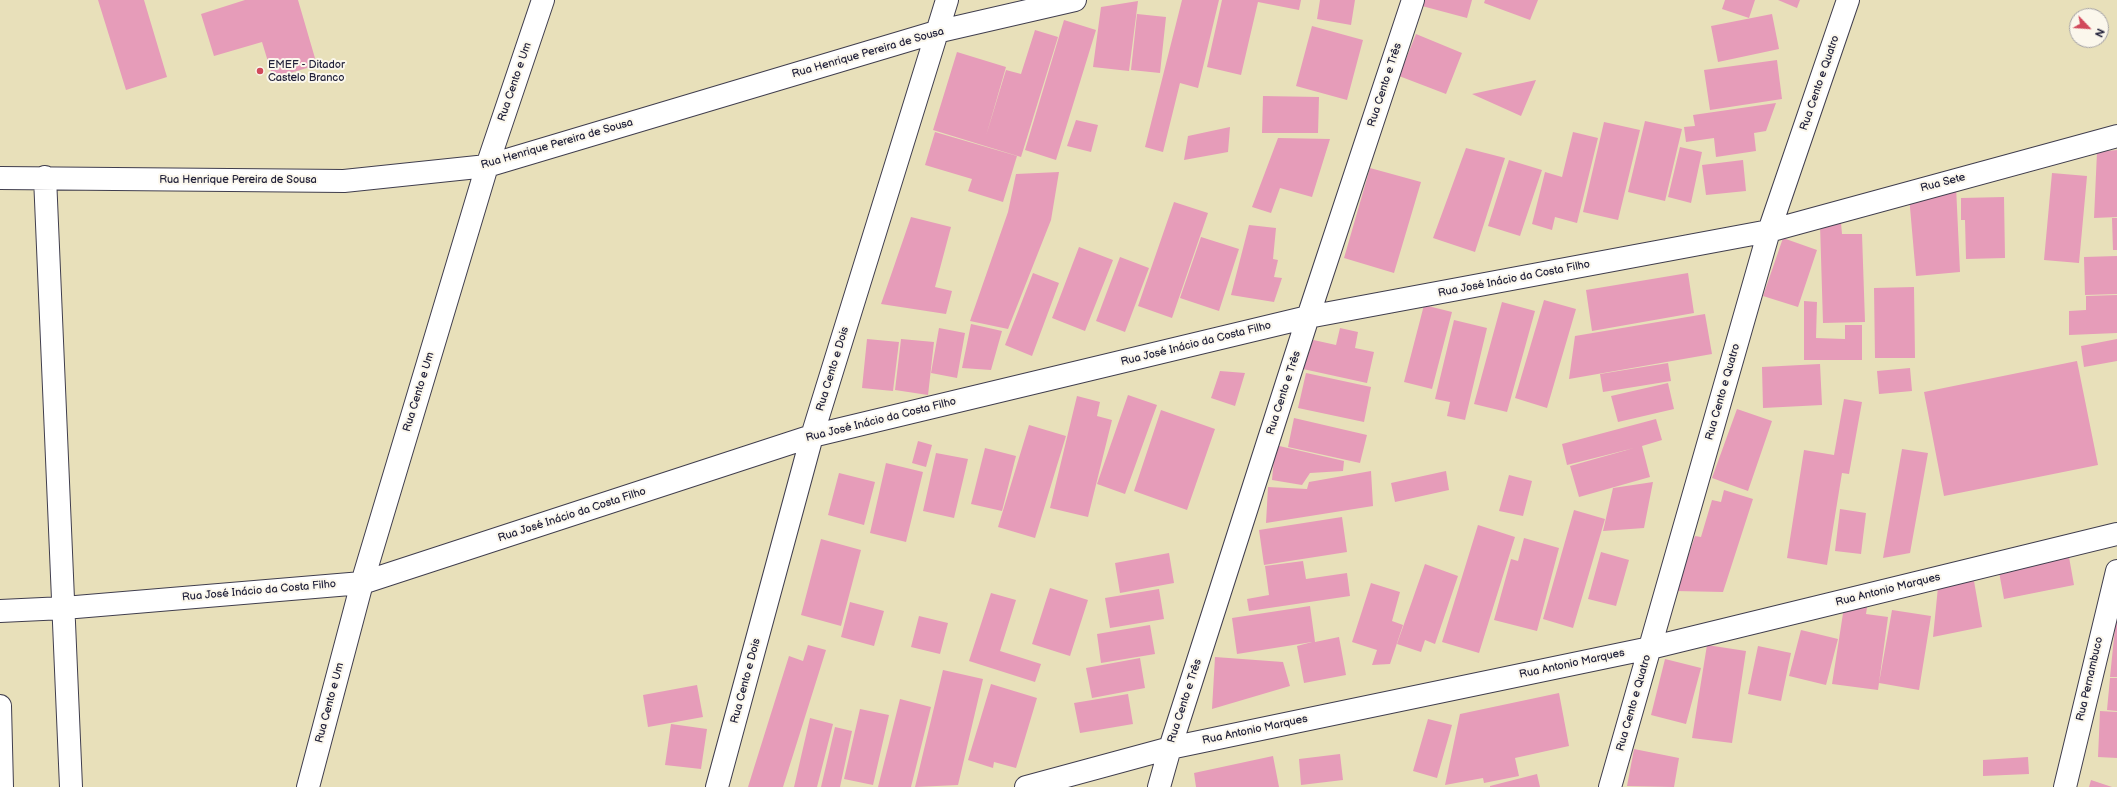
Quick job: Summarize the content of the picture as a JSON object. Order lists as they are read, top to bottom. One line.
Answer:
{"streets":{"street":["Rua Henrique Pereira de Sousa","Rua Cento e Um","Rua Cento e Quatro","Rua Cento e Três","Rua Sete","Rua José Inácio da Costa Filho","Rua Cento e Dois","Rua Antonio Marques","Rua Pernambuco"]},"crossings":[["Rua Henrique Pereira de Sousa","Rua Cento e Um"],["Rua Henrique Pereira de Sousa","Rua Cento e Dois"],["Rua Cento e Um","Rua José Inácio da Costa Filho"],["Rua Cento e Quatro","Rua Sete"],["Rua Cento e Quatro","Rua José Inácio da Costa Filho"],["Rua Cento e Quatro","Rua Antonio Marques"],["Rua Cento e Três","Rua José Inácio da Costa Filho"],["Rua Cento e Três","Rua Antonio Marques"],["Rua Sete","Rua José Inácio da Costa Filho"],["Rua José Inácio da Costa Filho","Rua Cento e Dois"]],"places":["EMEF - Ditador Castelo Branco"],"north":"bottom right"}
